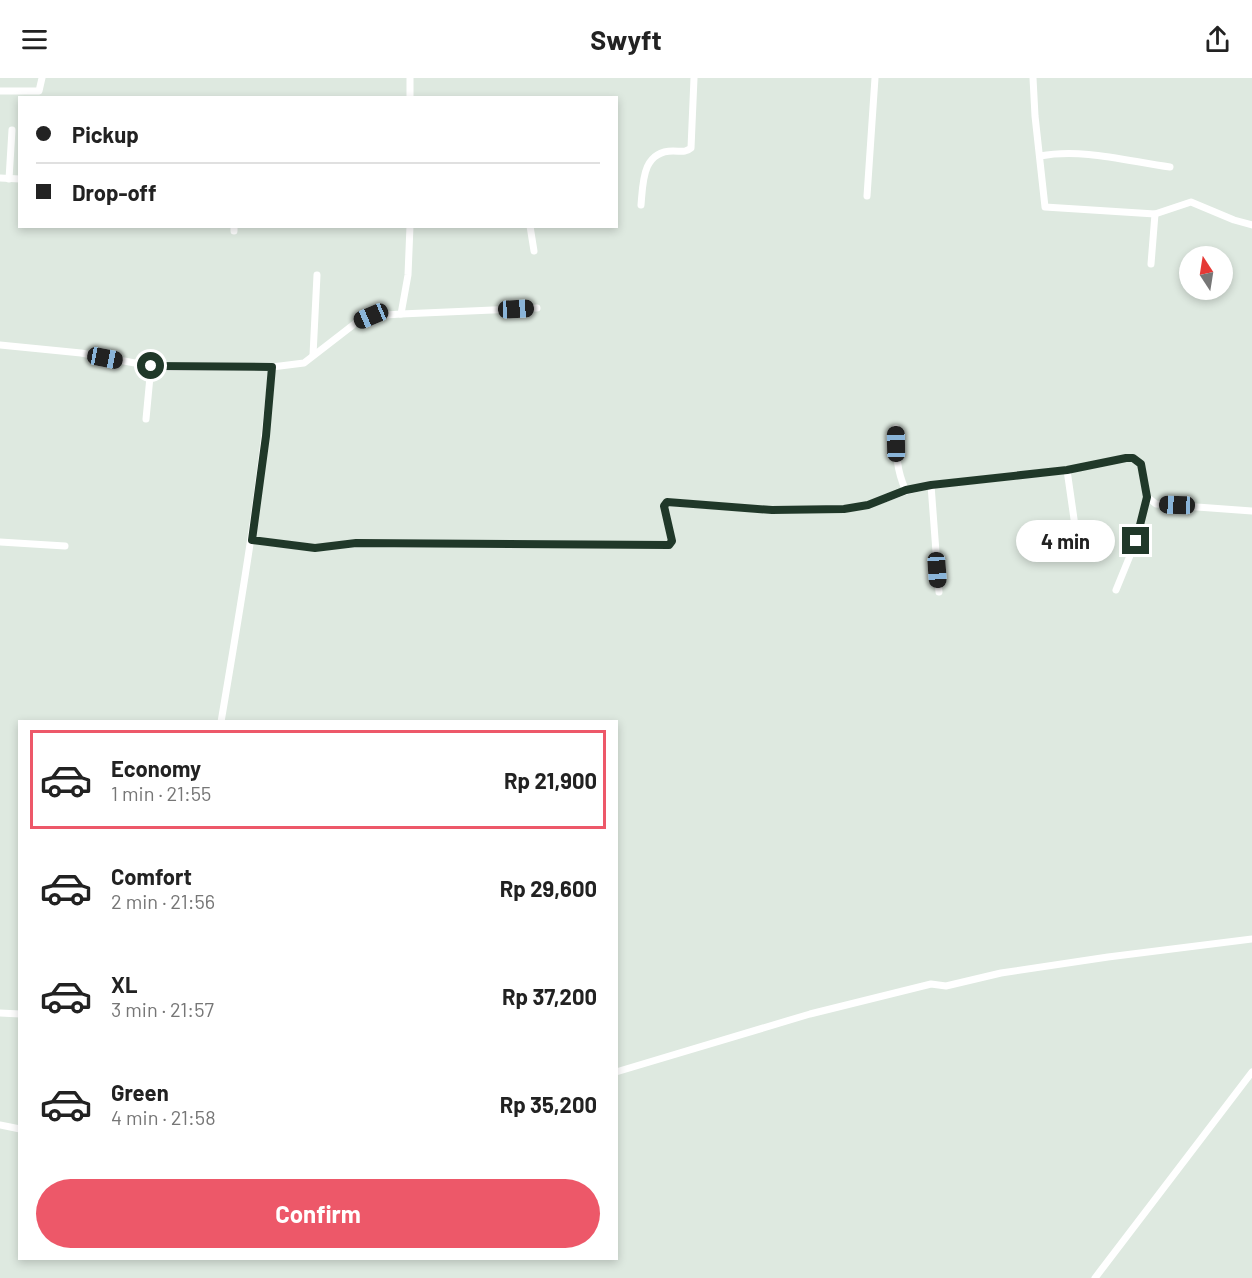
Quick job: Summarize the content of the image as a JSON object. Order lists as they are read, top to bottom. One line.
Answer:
{"north":"top","page":{"header":"Swyft","banner":["Pickup","Drop-off"],"bubble":"4 min","list":[{"name":"Economy","note":"1 min · 21:55","value":"Rp 21,900"},{"name":"Comfort","note":"2 min · 21:56","value":"Rp 29,600"},{"name":"XL","note":"3 min · 21:57","value":"Rp 37,200"},{"name":"Green","note":"4 min · 21:58","value":"Rp 35,200"}],"buttons":"Confirm"}}
